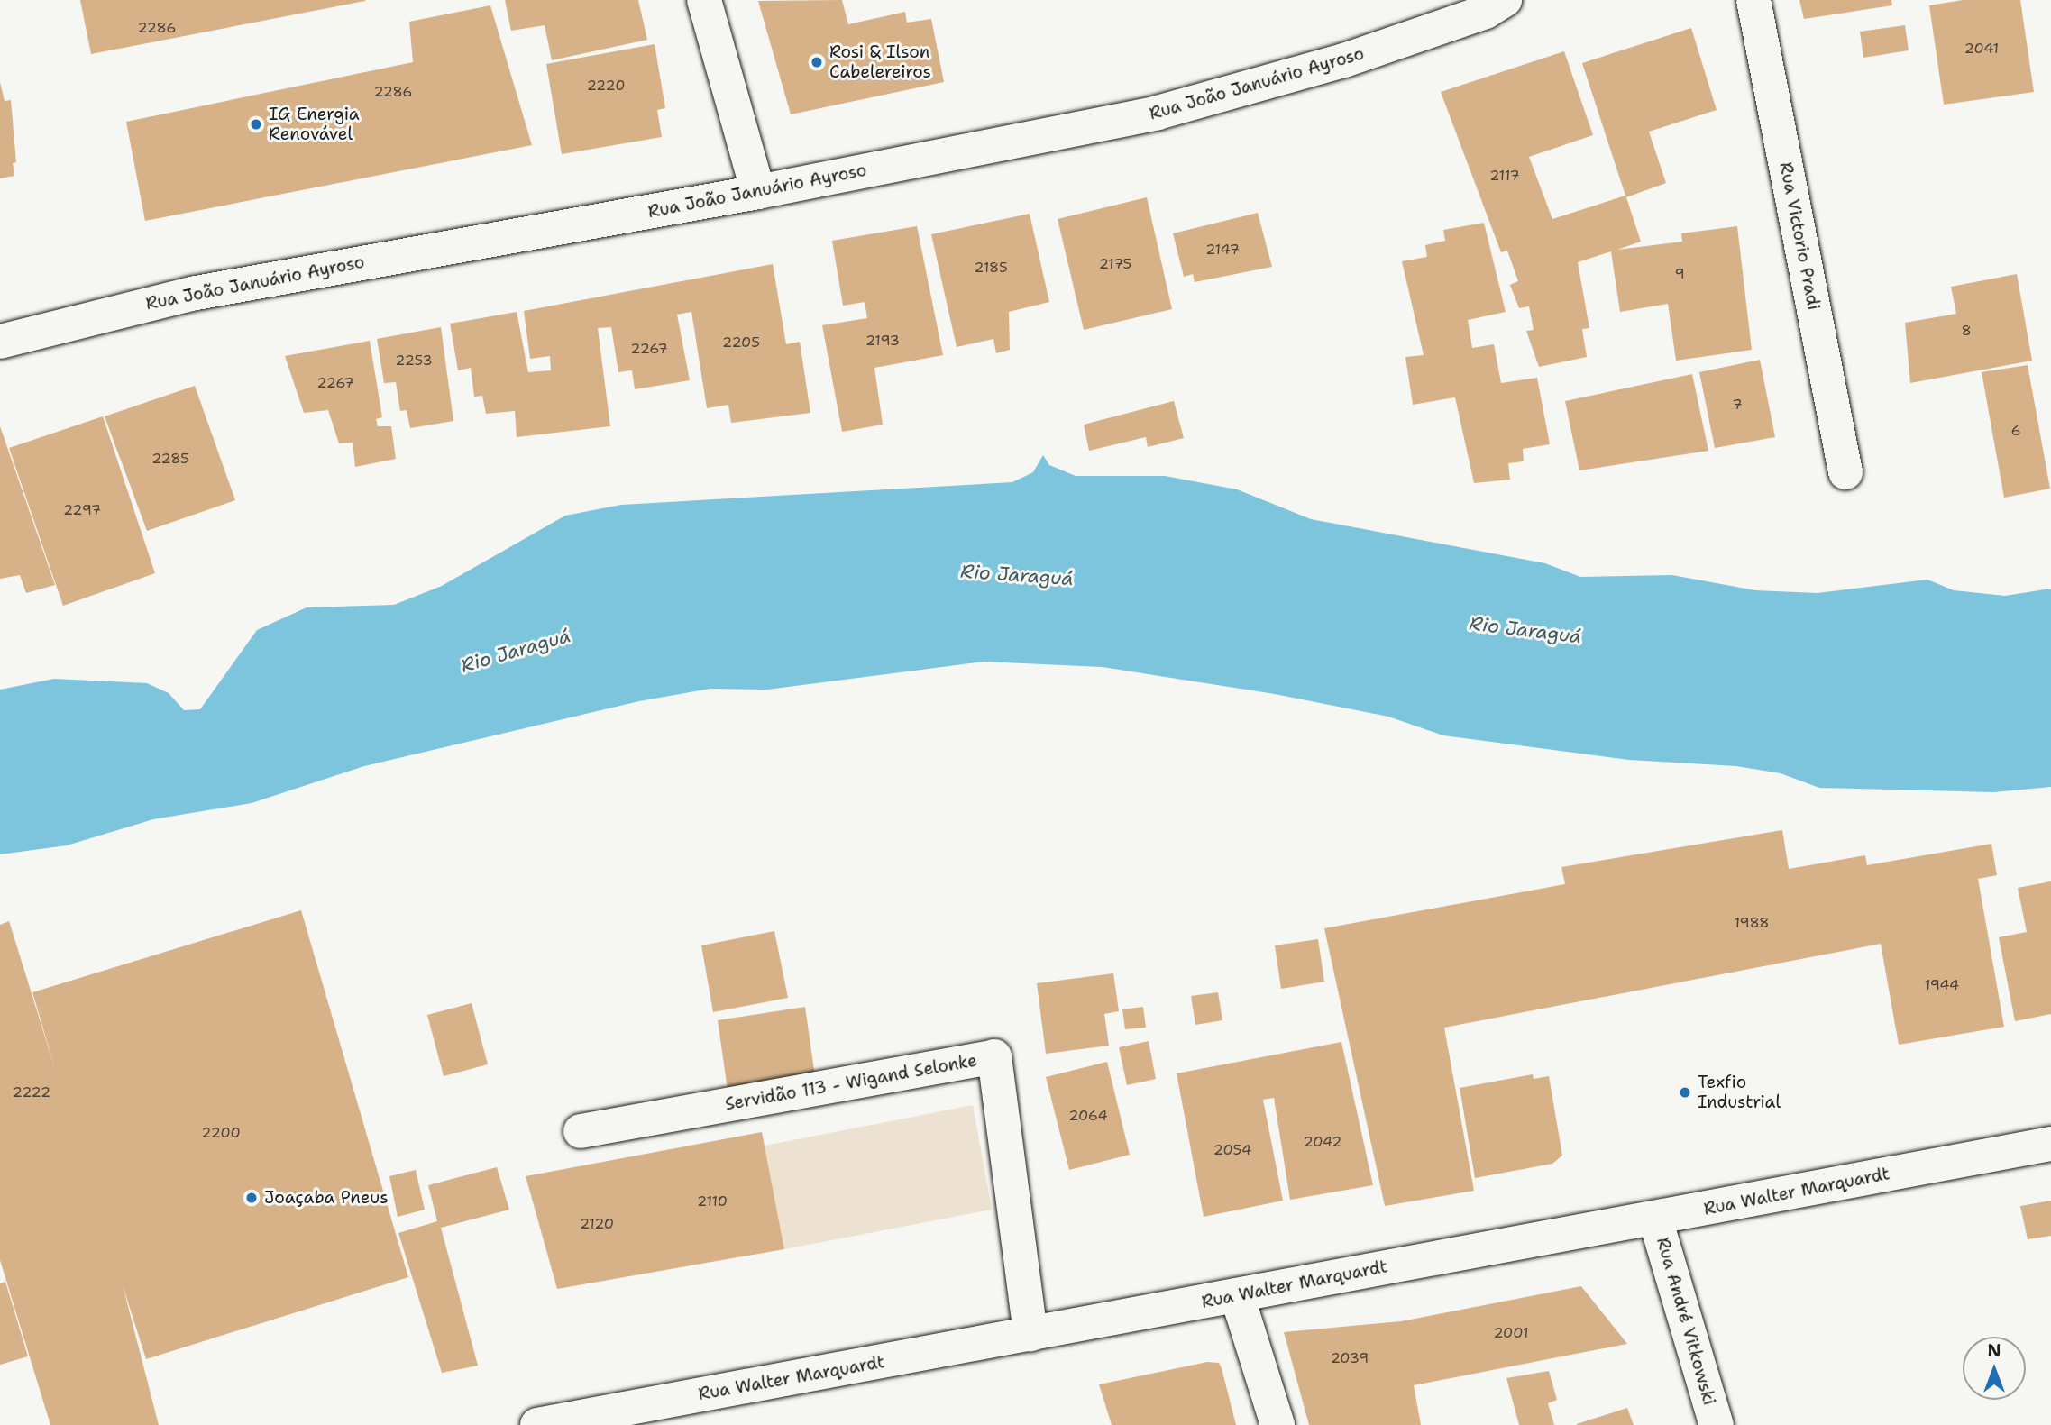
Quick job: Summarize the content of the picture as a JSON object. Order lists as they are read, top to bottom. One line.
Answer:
{"streets":{"main road":["Rua João Januário Ayroso","Rua Victorio Pradi","Servidão 113 - Wigand Selonke","Rua Walter Marquardt","Rua André Vitkowski"]},"crossings":[["Servidão 113 - Wigand Selonke","Rua Walter Marquardt"],["Rua Walter Marquardt","Rua André Vitkowski"]],"water":["Rio Jaraguá"],"places":["Rosi & Ilson Cabelereiros","IG Energia Renovável","Texfio Industrial","Joaçaba Pneus"],"house_numbers":["2286","2041","2220","2286","2117","2147","2175","2185","9","8","2193","2205","2267","2253","2267","7","6","2285","2297","1988","1944","2222","2064","2200","2042","2054","2110","2120","2001","2039"],"north":"top"}
